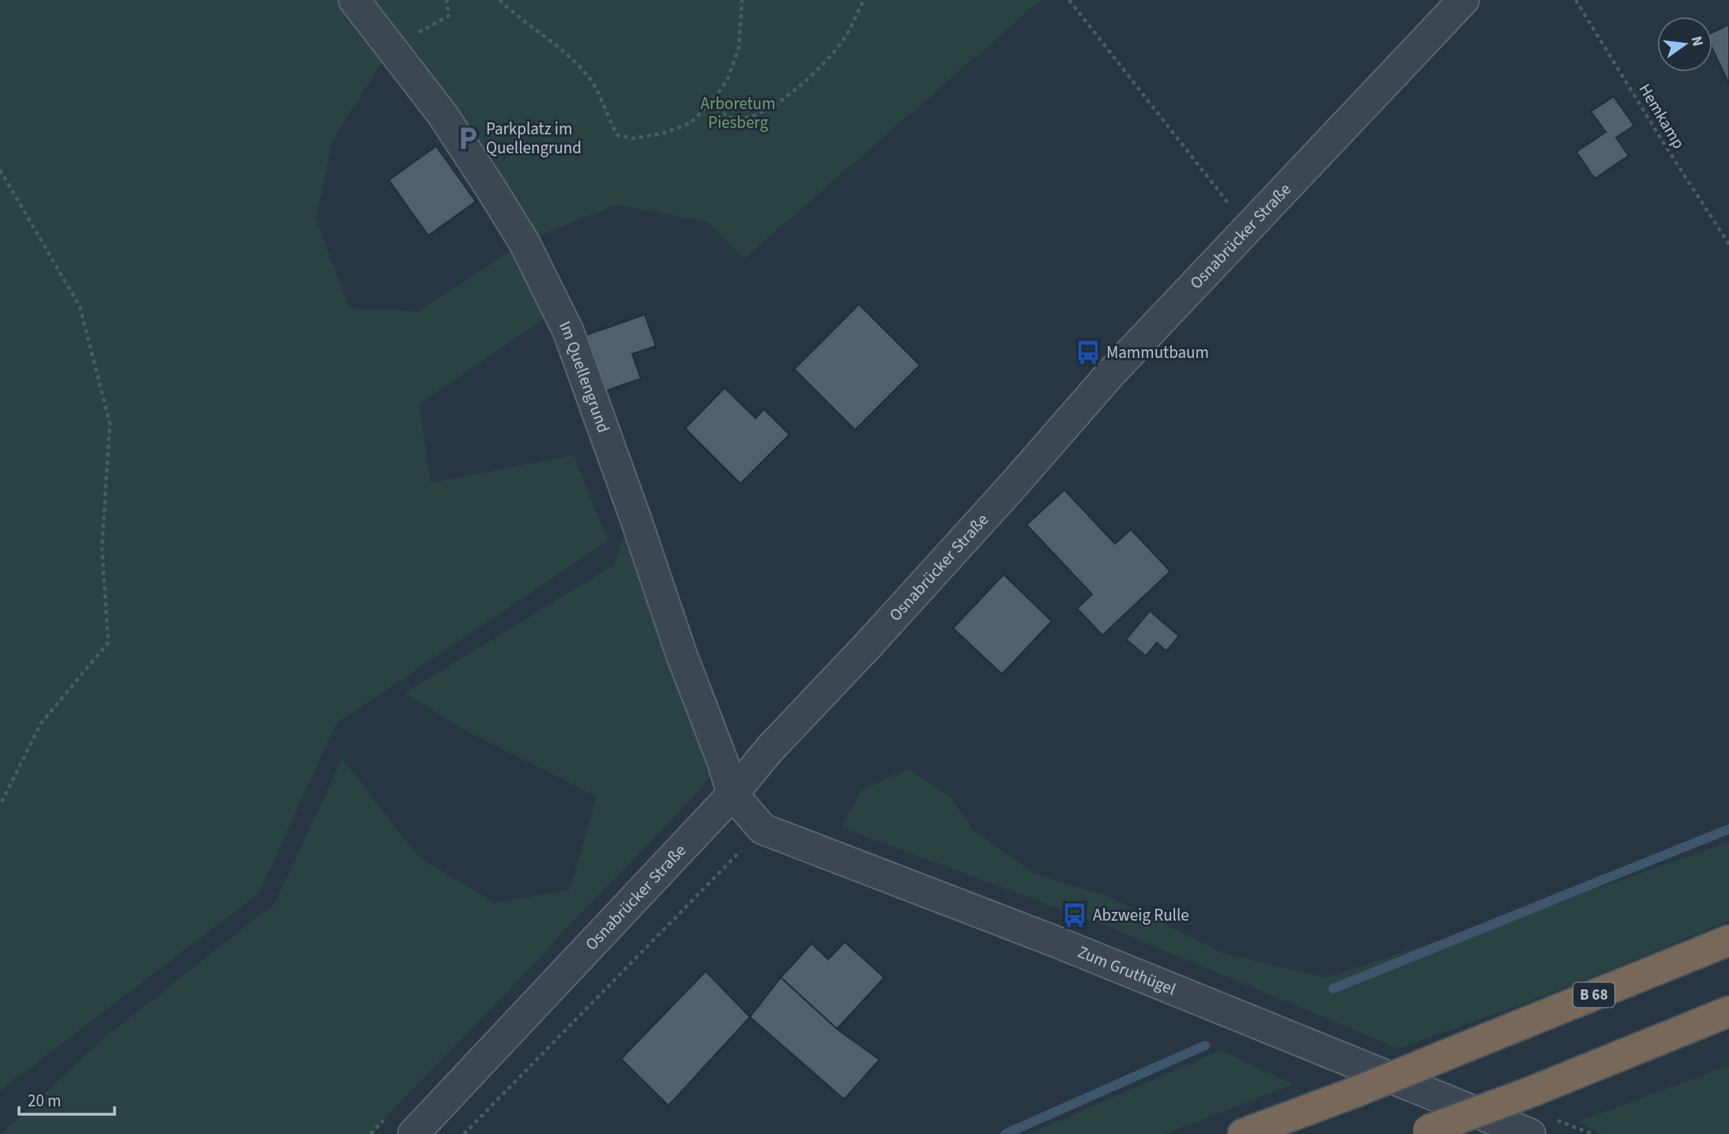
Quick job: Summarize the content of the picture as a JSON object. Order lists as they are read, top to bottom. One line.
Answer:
{"streets":{"highway":["B 68"],"street":["Osnabrücker Straße","Im Quellengrund","Zum Gruthügel"],"path":["Hemkamp"]},"crossings":[["Osnabrücker Straße","Im Quellengrund"],["Osnabrücker Straße","Zum Gruthügel"],["Im Quellengrund","Zum Gruthügel"]],"parks":["Arboretum Piesberg"],"places":{"parking":["Parkplatz im Quellengrund"],"bus stop":["Mammutbaum","Abzweig Rulle"]},"scale_bar":"20 m","north":"right"}
